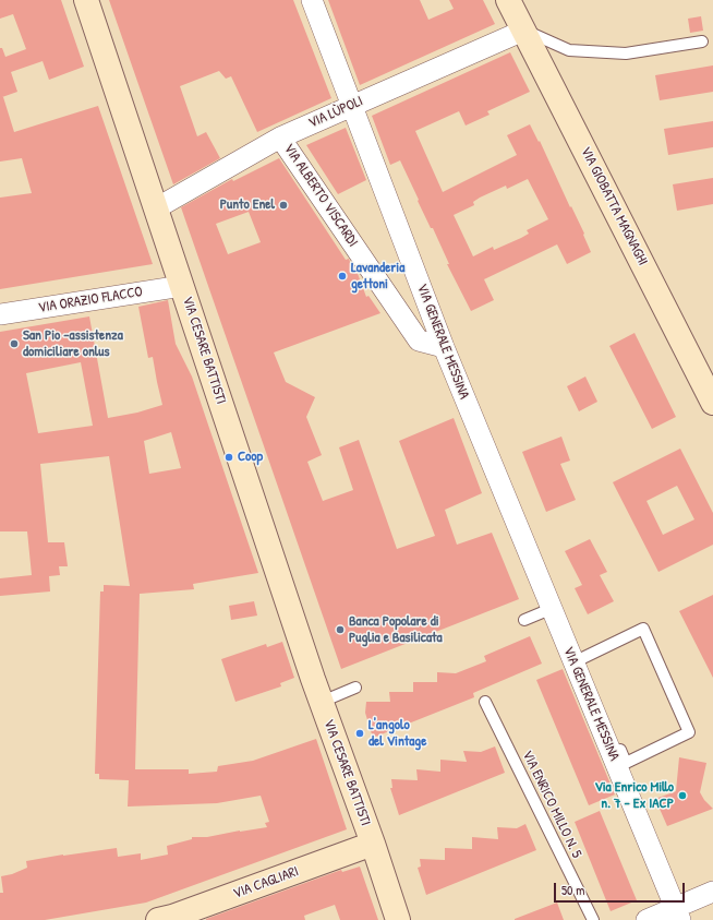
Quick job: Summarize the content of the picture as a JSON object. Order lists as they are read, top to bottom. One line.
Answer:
{"streets":{"main road":["VIA GIOBATTA MAGNAGHI","VIA CESARE BATTISTI","VIA CAGLIARI"],"street":["VIA LÙPOLI","VIA ALBERTO VISCARDI","VIA ORAZIO FLACCO","VIA GENERALE MESSINA"],"lane":["VIA ENRICO MILLO N. 5"]},"crossings":[["VIA LÙPOLI","VIA ALBERTO VISCARDI"],["VIA LÙPOLI","VIA GIOBATTA MAGNAGHI"],["VIA LÙPOLI","VIA GENERALE MESSINA"],["VIA LÙPOLI","VIA CESARE BATTISTI"],["VIA ALBERTO VISCARDI","VIA GENERALE MESSINA"],["VIA ORAZIO FLACCO","VIA CESARE BATTISTI"],["VIA CESARE BATTISTI","VIA CAGLIARI"]],"places":["Punto Enel","Lavanderia gettoni","San Pio -assistenza domiciliare onlus","Coop","Banca Popolare di Puglia e Basilicata","L'angolo del Vintage","Via Enrico Millo n. 7 - Ex IACP"],"scale_bar":"50 m"}
